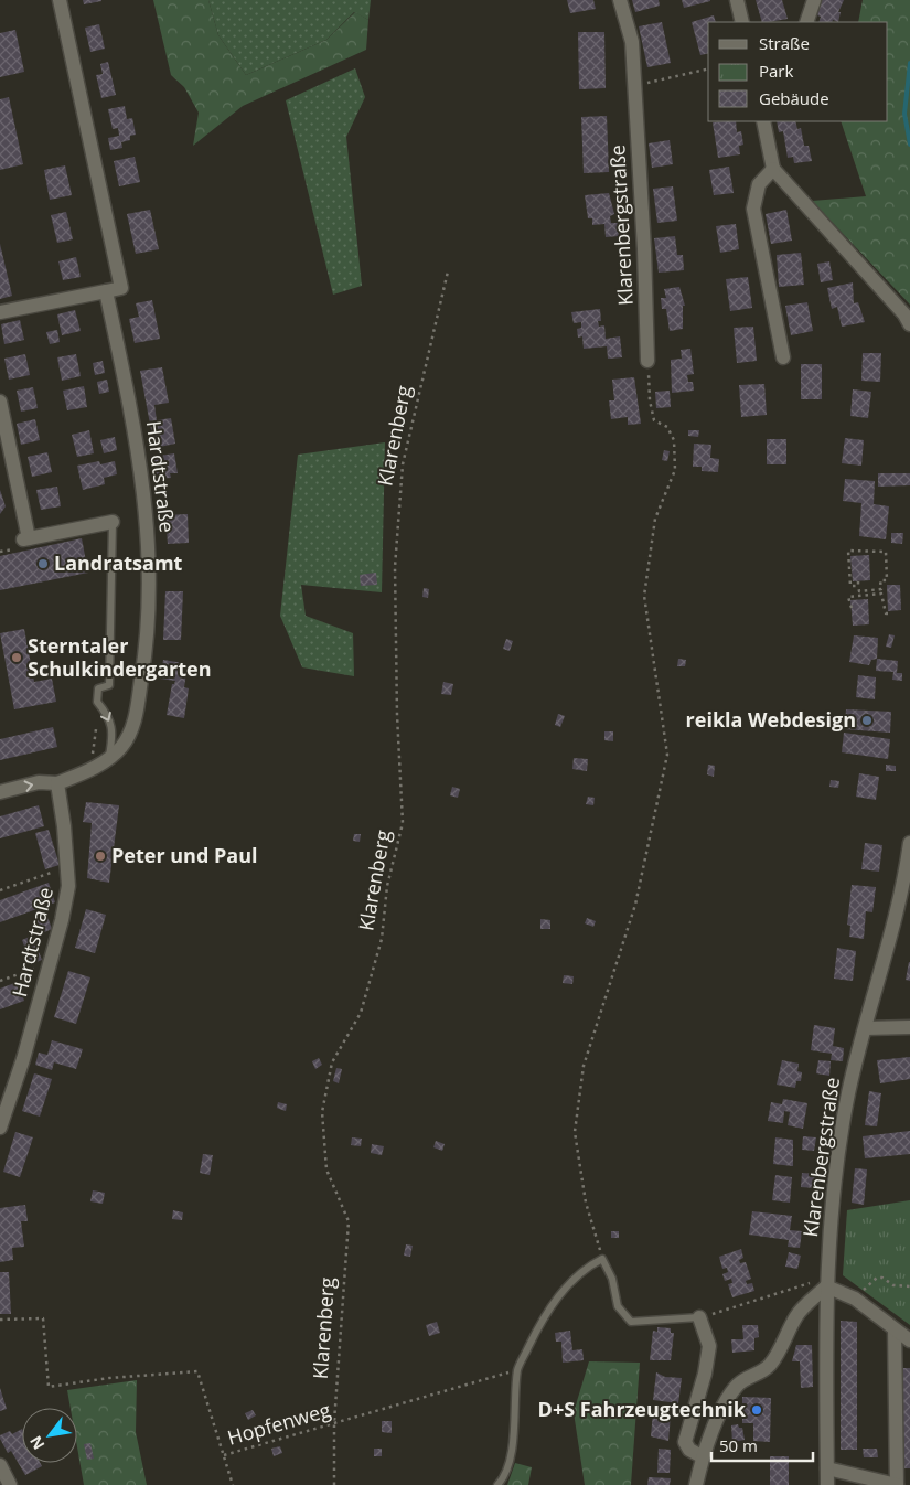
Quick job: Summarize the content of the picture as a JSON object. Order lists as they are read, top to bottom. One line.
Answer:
{"streets":{"street":["Klarenbergstraße","Hardtstraße"],"path":["Klarenberg","Hopfenweg"]},"crossings":[["Klarenberg","Hopfenweg"]],"places":["Landratsamt","Sterntaler Schulkindergarten","reikla Webdesign","Peter und Paul","D+S Fahrzeugtechnik"],"legend":["Straße","Park","Gebäude"],"scale_bar":"50 m","north":"bottom left"}
